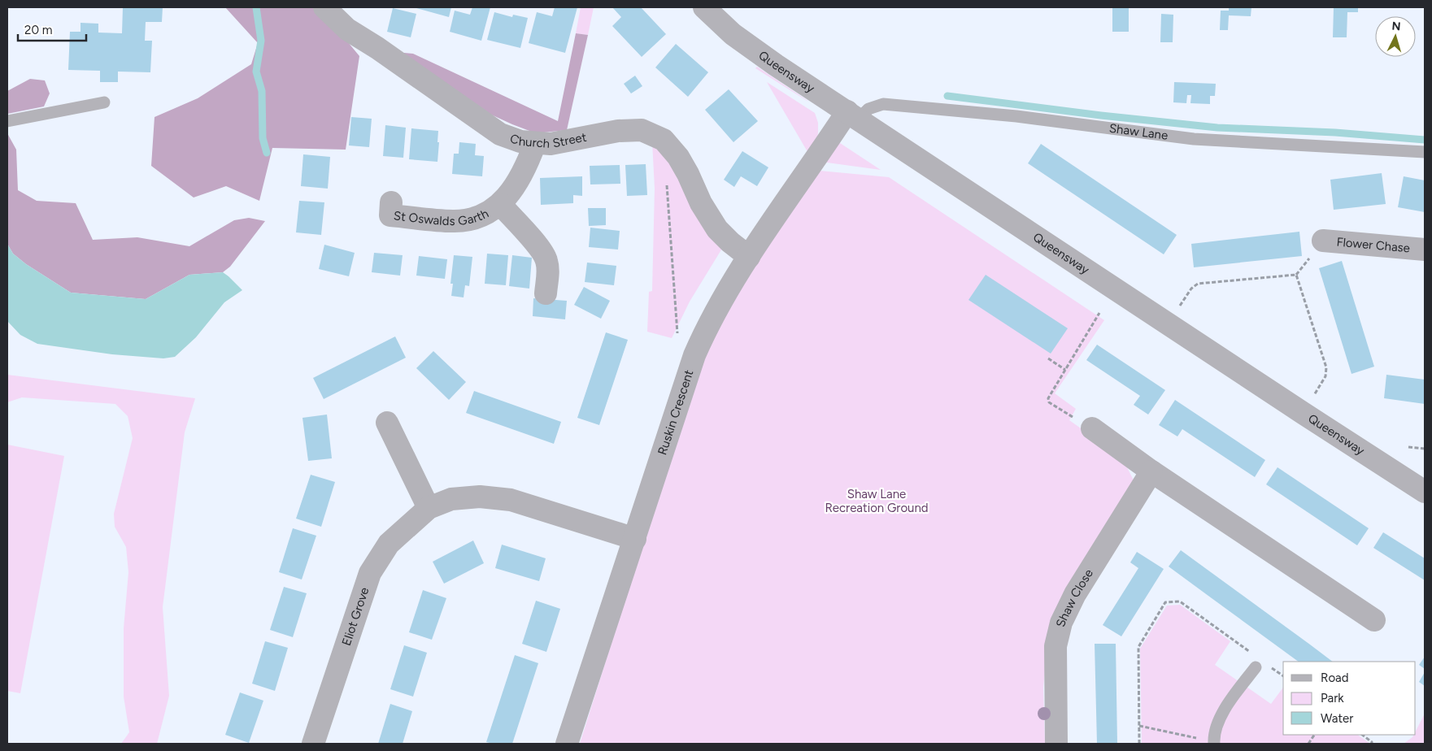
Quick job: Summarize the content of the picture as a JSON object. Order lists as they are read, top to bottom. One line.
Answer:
{"streets":{"street":["Queensway","Church Street","St Oswalds Garth","Flower Chase","Ruskin Crescent","Shaw Close","Eliot Grove"],"lane":["Shaw Lane"]},"crossings":[["Queensway","Shaw Lane"],["Queensway","Ruskin Crescent"],["Shaw Lane","Ruskin Crescent"],["Church Street","St Oswalds Garth"],["Church Street","Ruskin Crescent"],["Ruskin Crescent","Eliot Grove"]],"parks":["Shaw Lane Recreation Ground"],"legend":["Road","Park","Water"],"scale_bar":"20 m","north":"top"}
